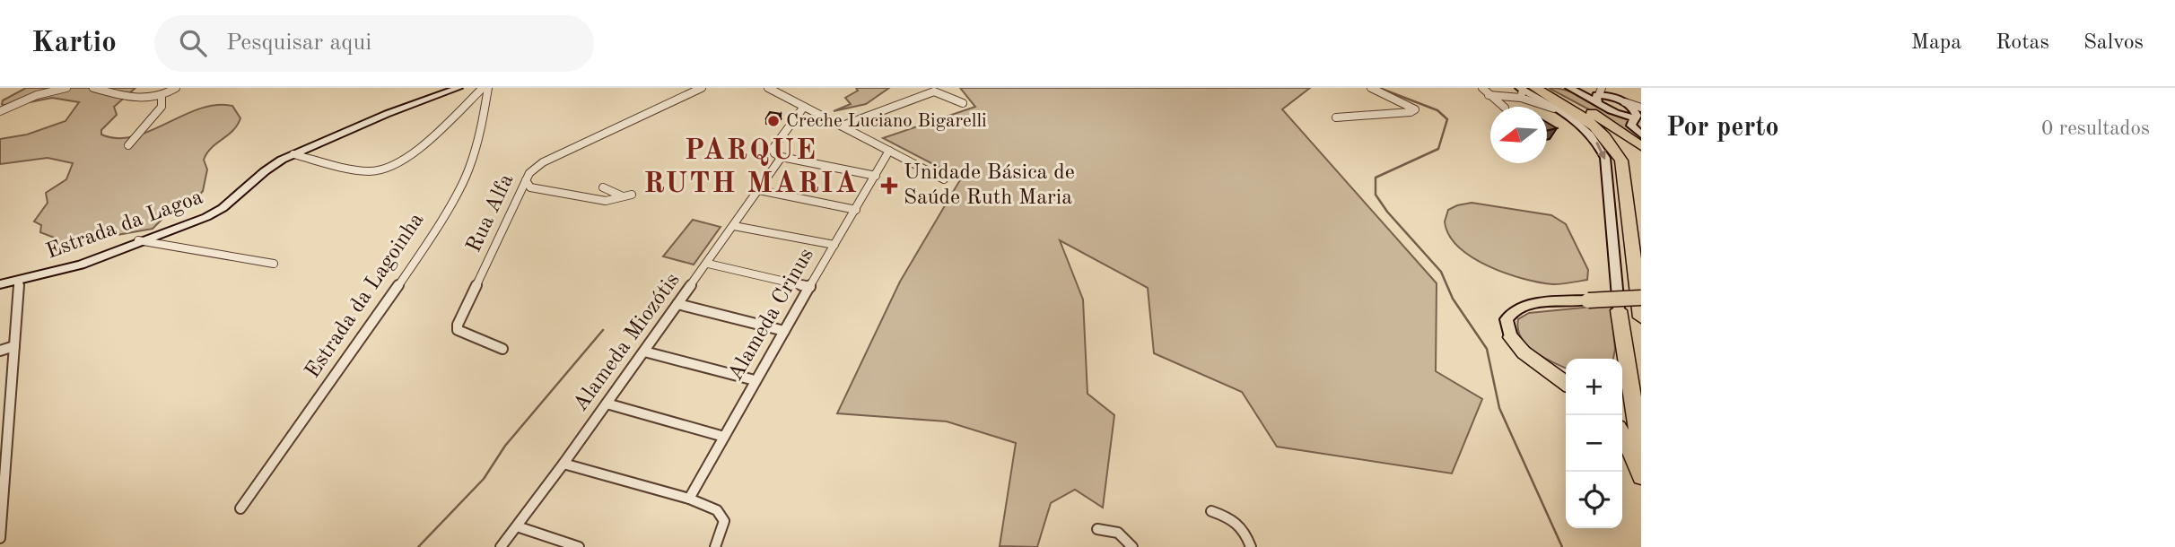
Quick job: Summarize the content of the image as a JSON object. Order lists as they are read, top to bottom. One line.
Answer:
{"streets":{"main road":["Estrada da Lagoa"],"street":["Rua Alfa","Estrada da Lagoinha","Alameda Crinus","Alameda Miozótis"]},"districts":["PARQUE RUTH MARIA"],"places":{"other":["Creche Luciano Bigarelli"],"health":["Unidade Básica de Saúde Ruth Maria"]},"north":"left","page":{"header":"Kartio","search":"Pesquisar aqui","nav":["Mapa","Rotas","Salvos"],"heading":["Por perto","0 resultados"],"map_buttons":["+","−"]}}
